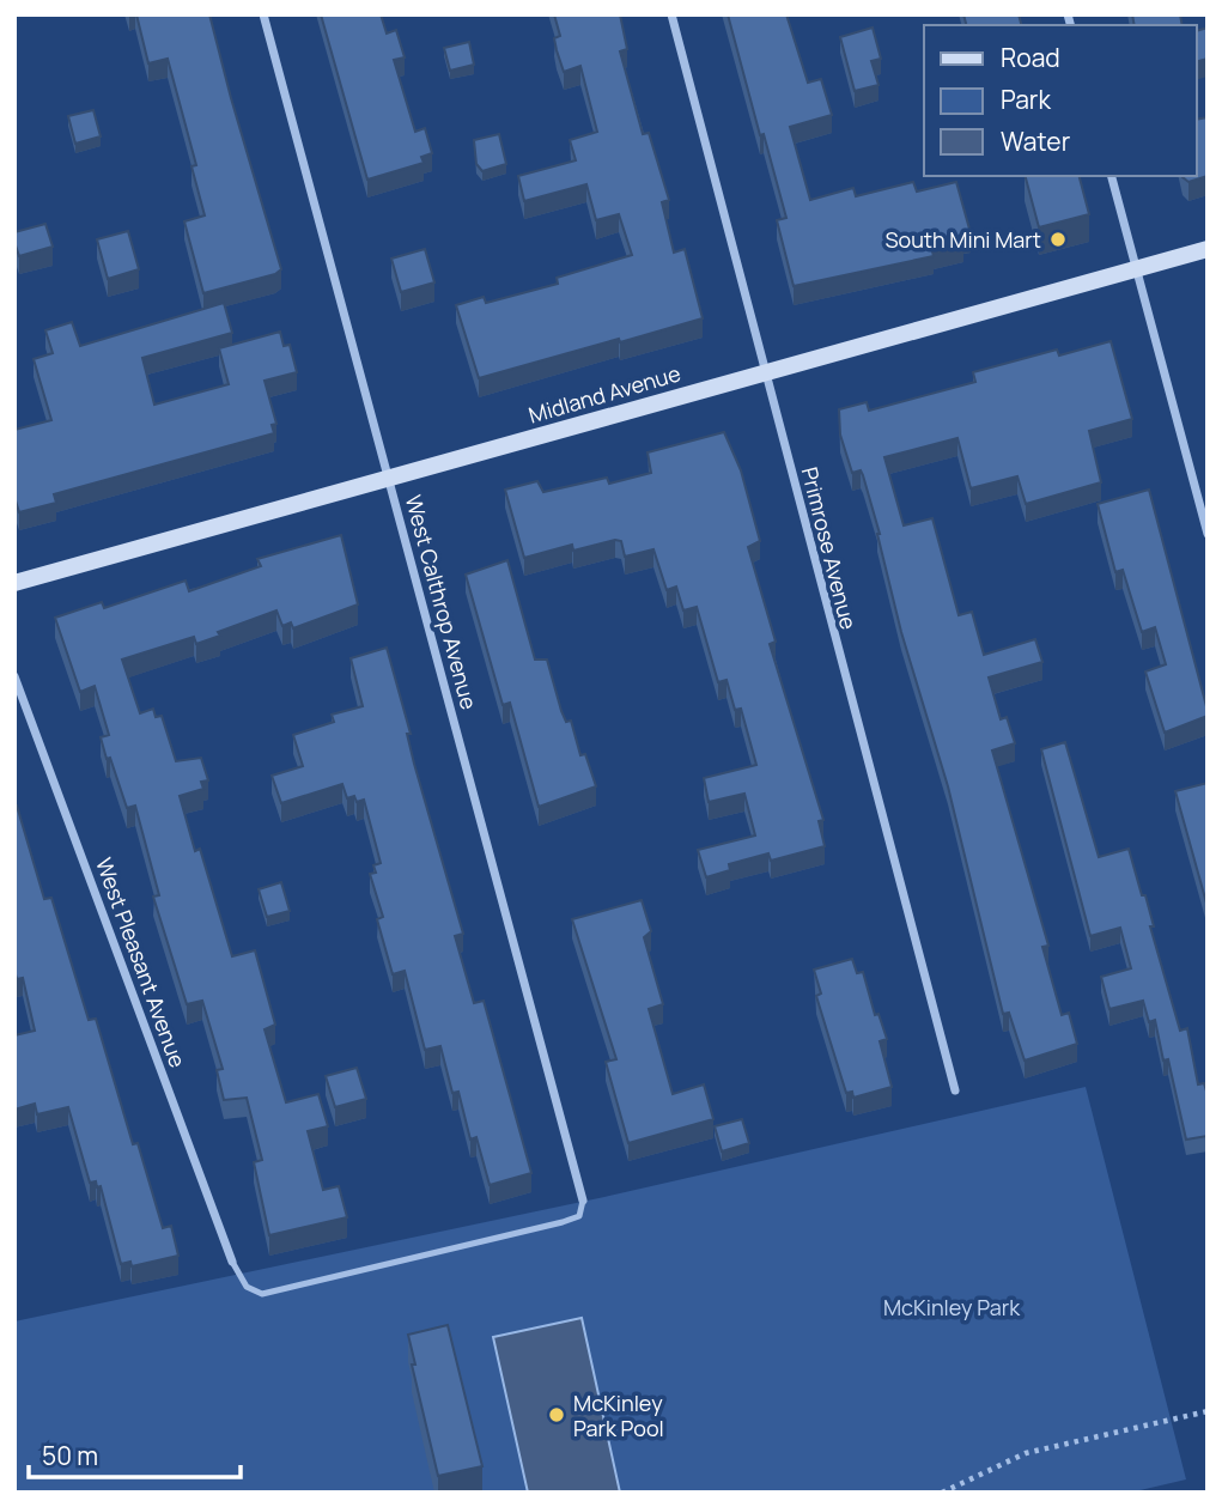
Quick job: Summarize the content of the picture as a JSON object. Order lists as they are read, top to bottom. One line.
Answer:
{"streets":{"street":["Midland Avenue","Primrose Avenue","West Calthrop Avenue","West Pleasant Avenue"]},"crossings":[["Midland Avenue","Primrose Avenue"],["Midland Avenue","West Calthrop Avenue"]],"parks":["McKinley Park"],"places":["South Mini Mart","McKinley Park Pool"],"legend":["Road","Park","Water"],"scale_bar":"50 m"}
